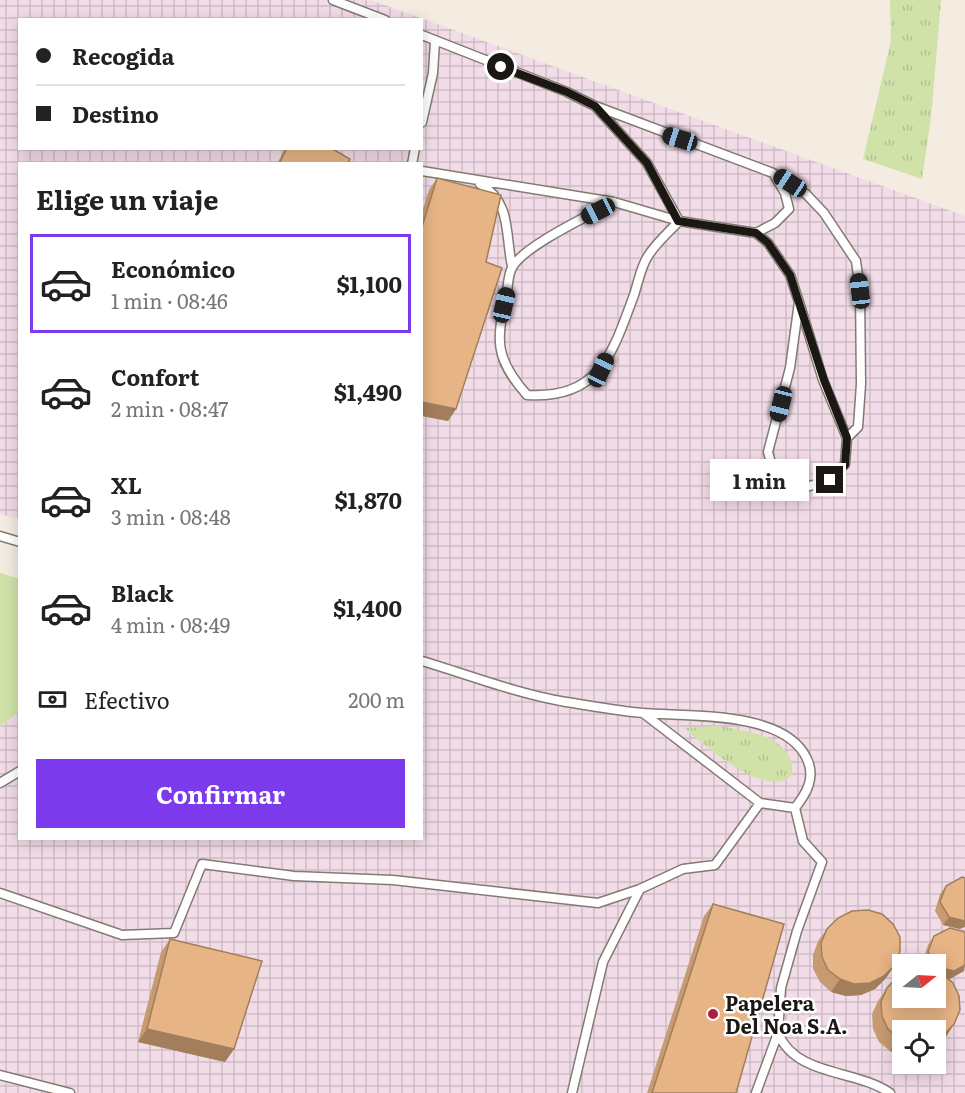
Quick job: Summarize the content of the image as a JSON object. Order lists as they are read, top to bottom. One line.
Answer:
{"places":["Papelera Del Noa S.A."],"north":"right","page":{"banner":["Recogida","Destino"],"heading":"Elige un viaje","list":[{"name":"Económico","note":"1 min · 08:46","value":"$1,100"},{"name":"Confort","note":"2 min · 08:47","value":"$1,490"},{"name":"XL","note":"3 min · 08:48","value":"$1,870"},{"name":"Black","note":"4 min · 08:49","value":"$1,400"}],"bubble":"1 min","pay":["Efectivo","200 m"],"buttons":"Confirmar"}}
